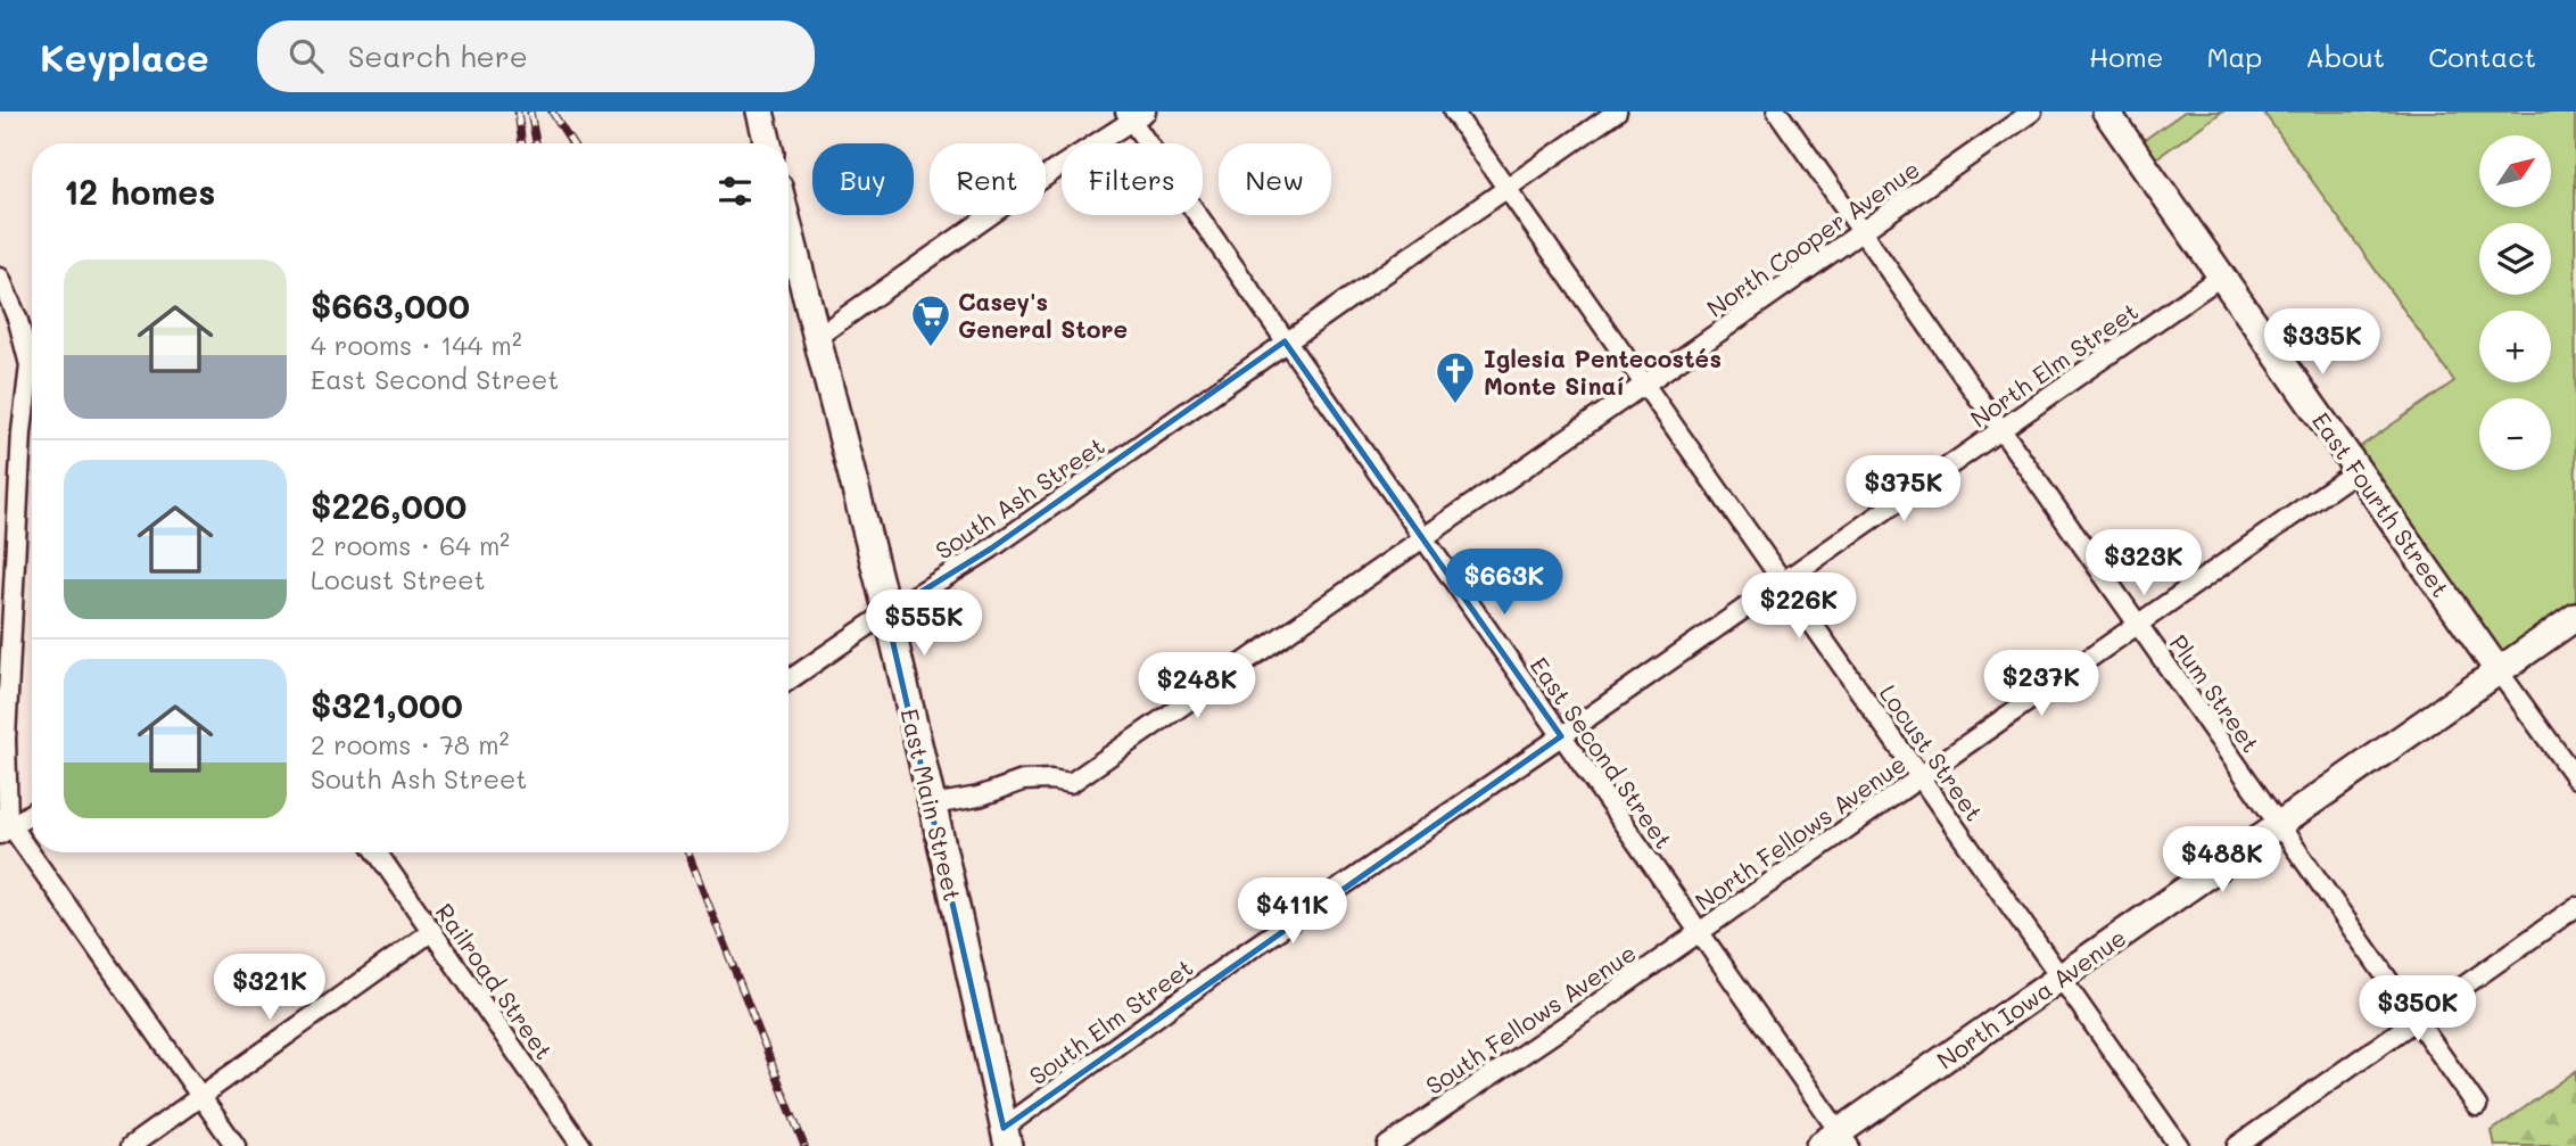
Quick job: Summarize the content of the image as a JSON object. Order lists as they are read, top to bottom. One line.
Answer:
{"streets":{"main road":["East Fourth Street","East Main Street","North Iowa Avenue"],"street":["North Cooper Avenue","North Elm Street","South Ash Street","Plum Street","East Second Street","Locust Street","North Fellows Avenue","Railroad Street","South Fellows Avenue","South Elm Street"]},"crossings":[["North Cooper Avenue","Plum Street"],["North Cooper Avenue","East Second Street"],["North Cooper Avenue","Locust Street"],["North Cooper Avenue","East Main Street"],["North Elm Street","East Fourth Street"],["North Elm Street","Plum Street"],["North Elm Street","East Second Street"],["North Elm Street","Locust Street"],["North Elm Street","South Elm Street"],["South Ash Street","East Second Street"],["South Ash Street","Locust Street"],["South Ash Street","East Main Street"],["East Fourth Street","North Fellows Avenue"],["East Fourth Street","North Iowa Avenue"],["Plum Street","North Fellows Avenue"],["Plum Street","North Iowa Avenue"],["East Second Street","North Fellows Avenue"],["East Second Street","North Iowa Avenue"],["East Second Street","South Fellows Avenue"],["East Second Street","South Elm Street"],["Locust Street","North Fellows Avenue"],["Locust Street","North Iowa Avenue"],["East Main Street","South Elm Street"],["North Fellows Avenue","South Fellows Avenue"]],"places":{"supermarket":["Casey's General Store"],"church":["Iglesia Pentecostés Monte Sinaí"]},"north":"top right","page":{"header":"Keyplace","search":"Search here","nav":["Home","Map","About","Contact"],"map_buttons":["+","−"],"chip":["Buy","Rent","Filters","New"],"heading":"12 homes","list":[{"name":"$663,000","note":"4 rooms · 144 m² · East Second Street"},{"name":"$226,000","note":"2 rooms · 64 m² · Locust Street"},{"name":"$321,000","note":"2 rooms · 78 m² · South Ash Street"}],"price":["$335K","$375K","$323K","$663K","$226K","$555K","$237K","$248K","$488K","$411K","$321K","$350K"]}}
